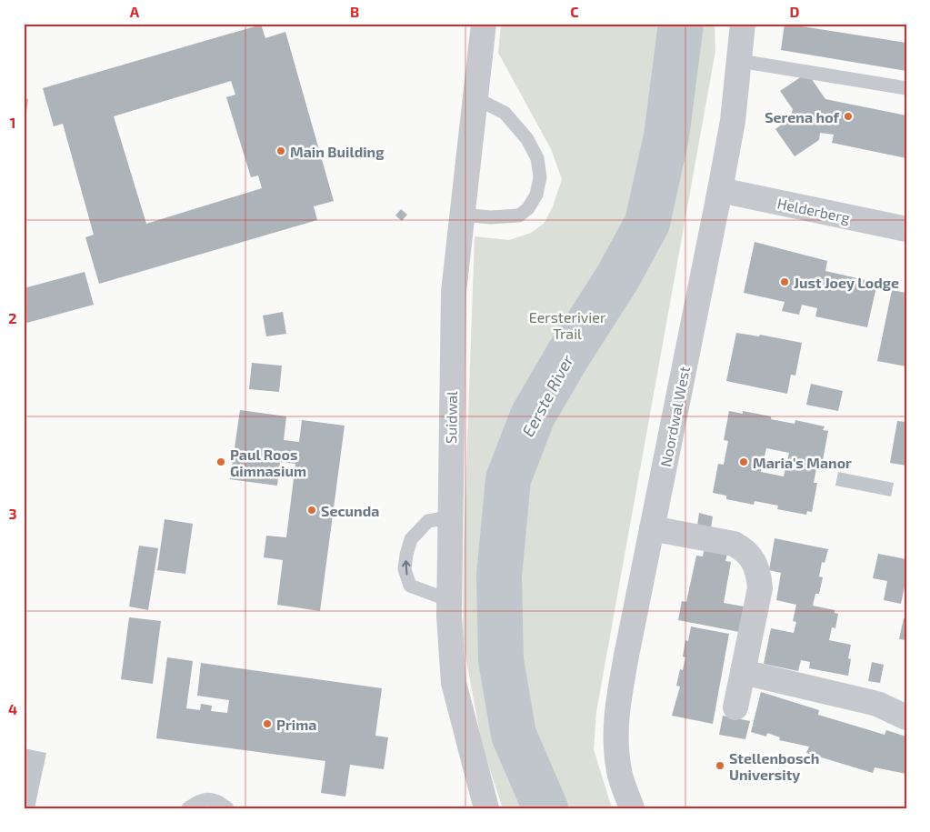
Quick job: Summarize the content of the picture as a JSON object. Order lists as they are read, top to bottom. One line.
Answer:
{"streets":{"street":["Helderberg","Noordwal West","Suidwal"]},"crossings":[["Helderberg","Noordwal West"]],"water":["Eerste River"],"parks":["Eersterivier Trail"],"places":["Serena hof","Main Building","Just Joey Lodge","Paul Roos Gimnasium","Maria's Manor","Secunda","Prima","Stellenbosch University"],"grid":{"columns":["A","B","C","D"],"rows":["1","2","3","4"]}}
